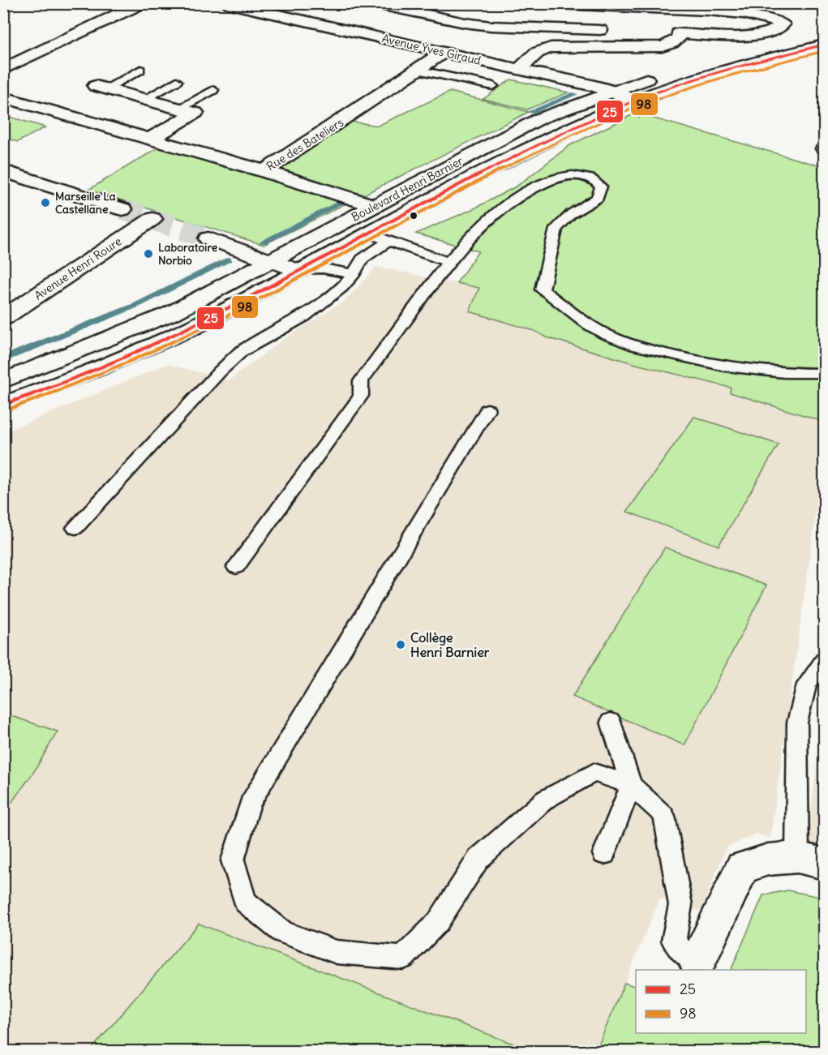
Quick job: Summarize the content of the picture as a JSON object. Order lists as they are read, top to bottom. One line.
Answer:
{"streets":{"street":["Avenue Yves Giraud","Rue des Bateliers","Boulevard Henri Barnier","Avenue Henri Roure"]},"crossings":[["Avenue Yves Giraud","Rue des Bateliers"],["Avenue Yves Giraud","Boulevard Henri Barnier"]],"places":["Marseille La Castellane","Laboratoire Norbio","Collège Henri Barnier"],"lines":["transit line 25","transit line 98"],"legend":["25","98"]}
